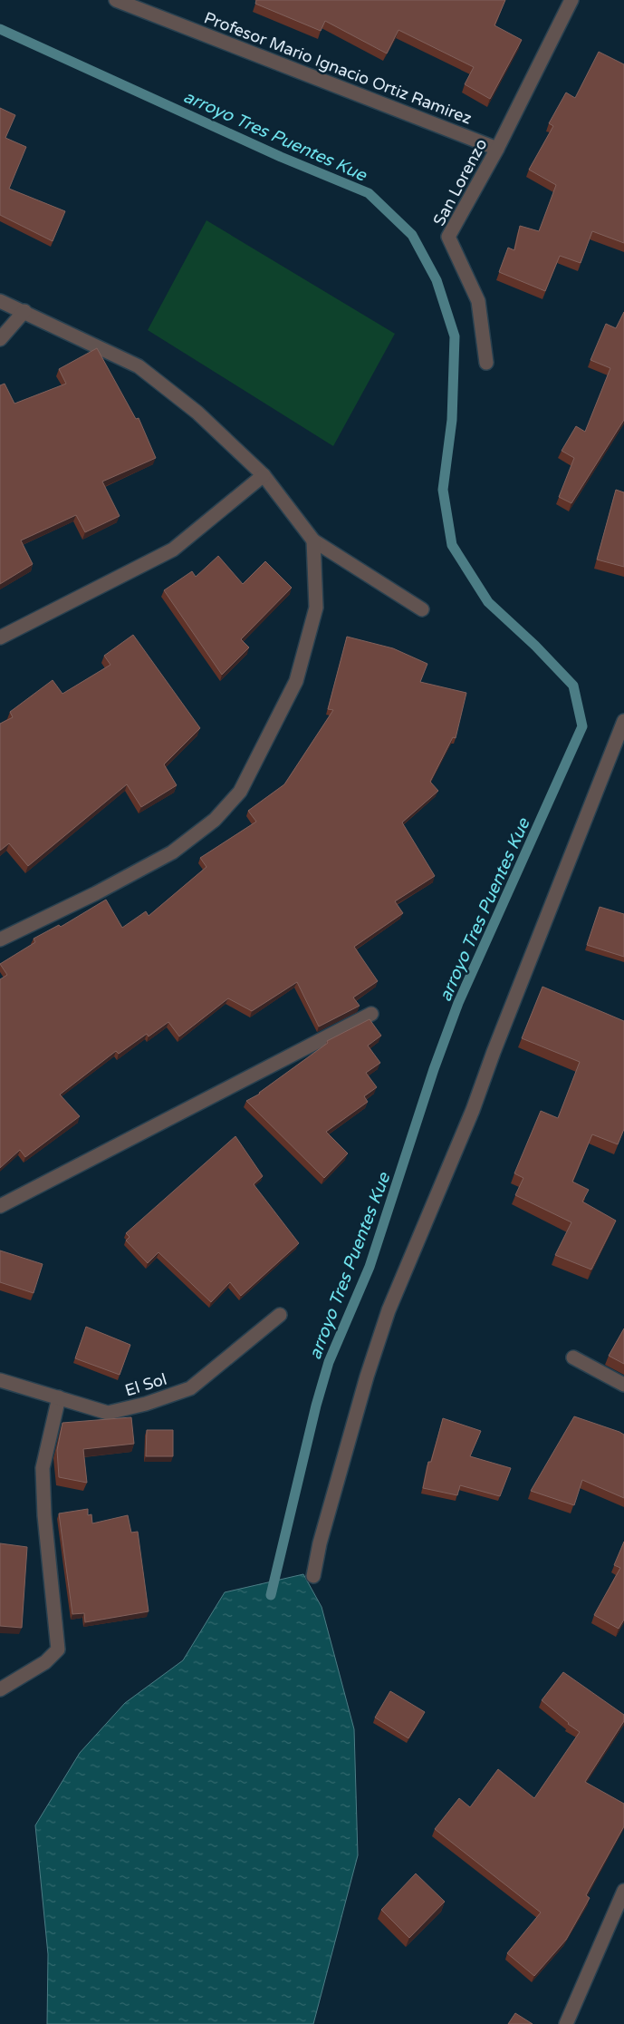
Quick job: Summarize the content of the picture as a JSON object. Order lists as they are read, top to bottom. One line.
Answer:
{"streets":{"street":["Profesor Mario Ignacio Ortiz Ramirez","San Lorenzo","El Sol"]},"crossings":[["Profesor Mario Ignacio Ortiz Ramirez","San Lorenzo"]],"water":["arroyo Tres Puentes Kue"]}
